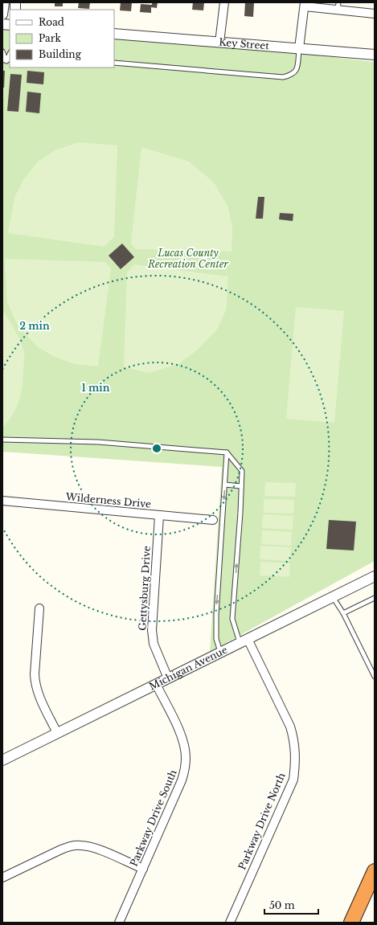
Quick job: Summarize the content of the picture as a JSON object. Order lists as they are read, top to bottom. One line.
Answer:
{"streets":{"street":["Key Street","Wilderness Drive","Gettysburg Drive","Michigan Avenue","Parkway Drive South","Parkway Drive North"]},"crossings":[["Wilderness Drive","Gettysburg Drive"],["Gettysburg Drive","Michigan Avenue"],["Michigan Avenue","Parkway Drive South"],["Michigan Avenue","Parkway Drive North"]],"parks":["Lucas County Recreation Center"],"legend":["Road","Park","Building"],"scale_bar":"50 m","rings":["2 min","1 min"]}
